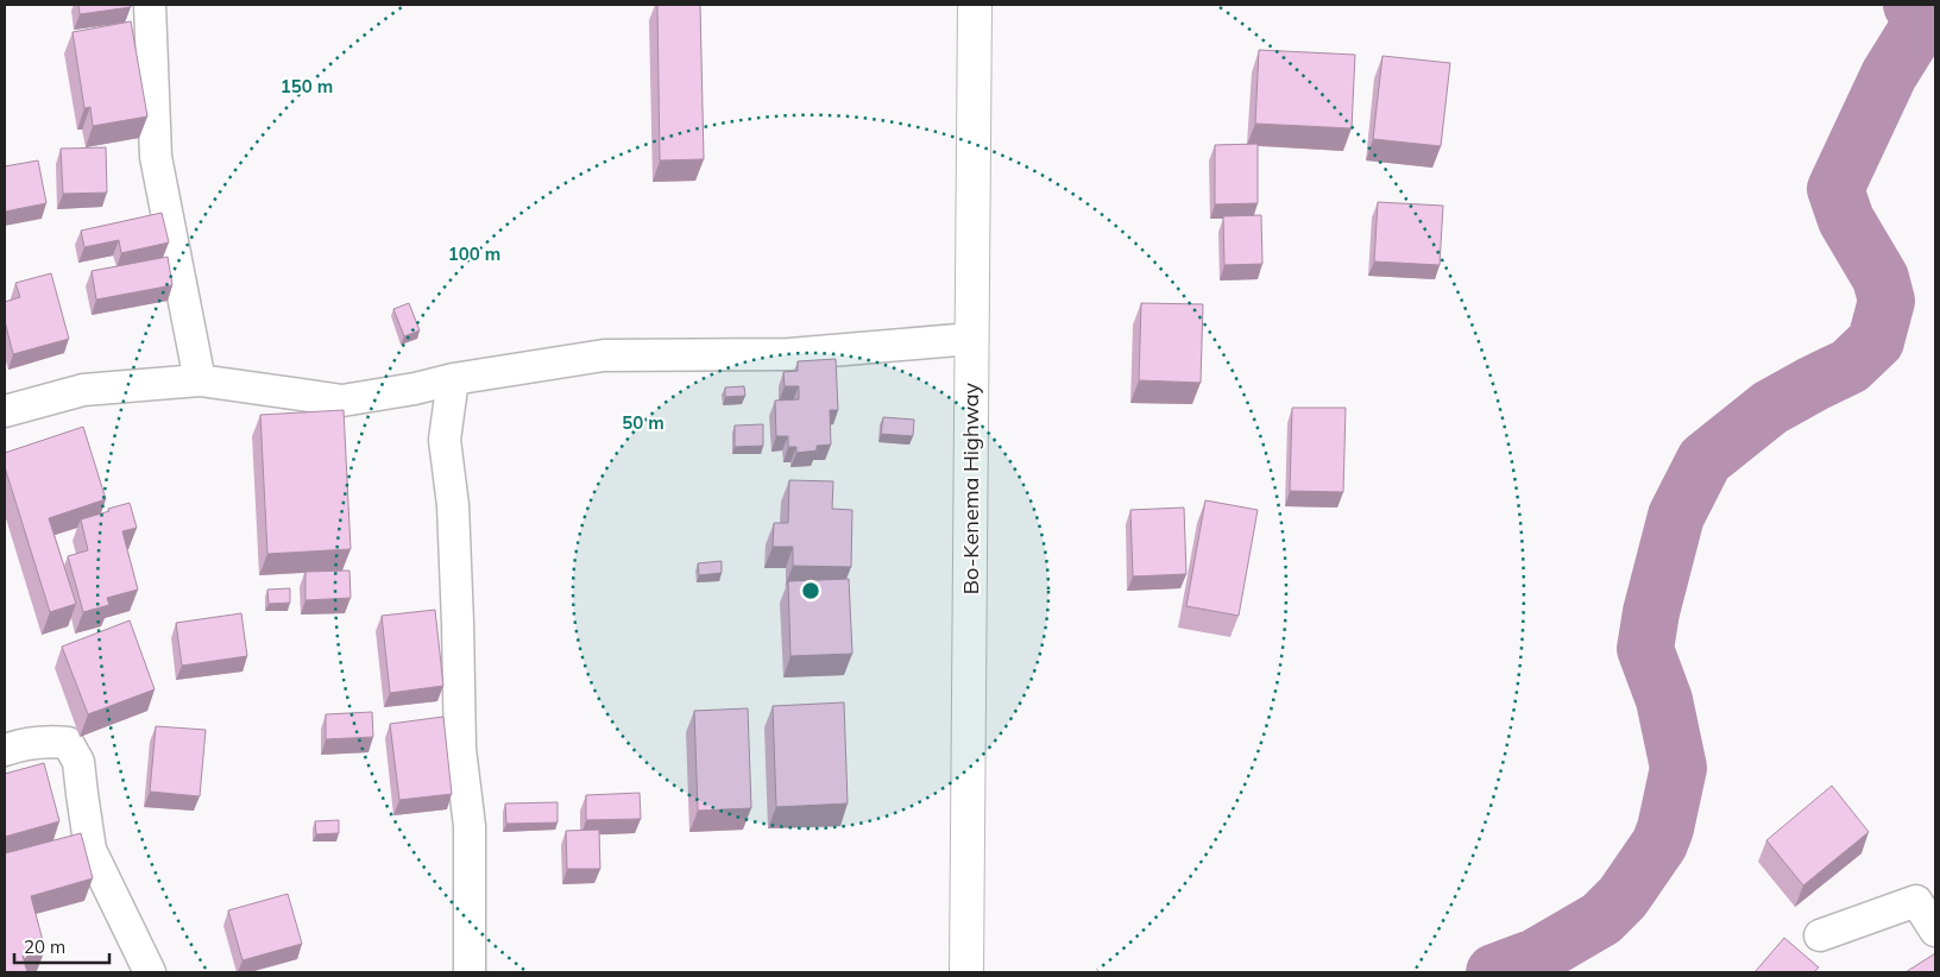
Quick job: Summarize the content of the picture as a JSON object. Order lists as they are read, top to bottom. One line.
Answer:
{"streets":{"highway":["Bo-Kenema Highway"]},"scale_bar":"20 m","rings":["150 m","100 m","50 m"]}
